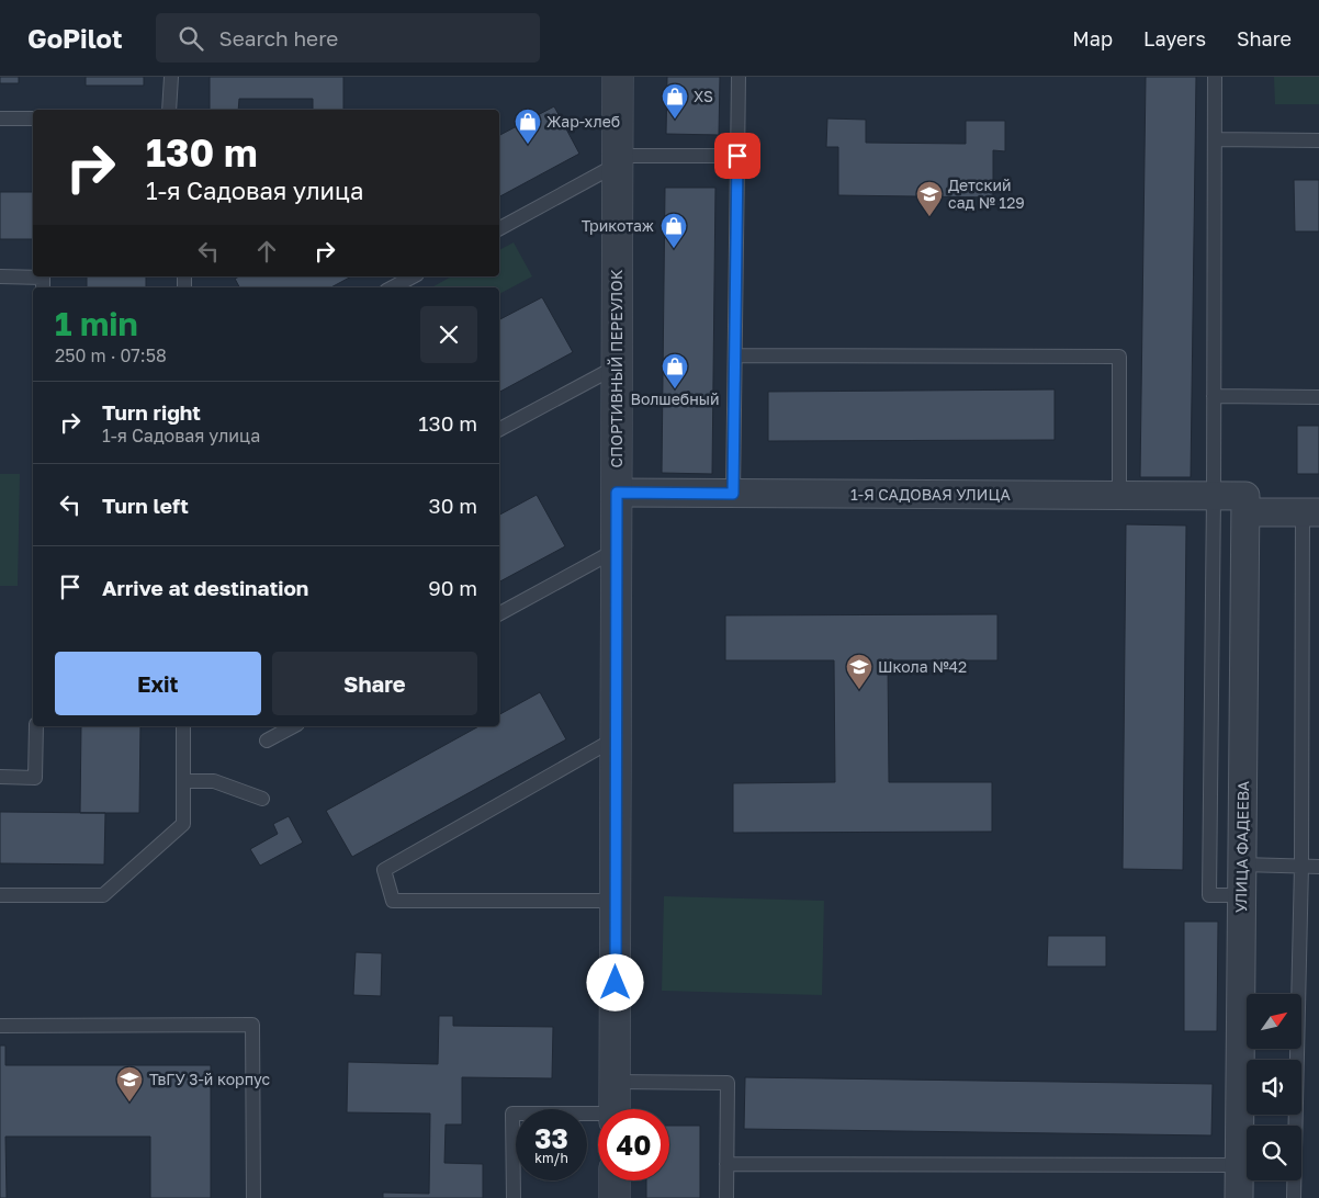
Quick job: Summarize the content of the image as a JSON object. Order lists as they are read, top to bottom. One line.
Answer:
{"streets":{"street":["СПОРТИВНЫЙ ПЕРЕУЛОК","1-Я САДОВАЯ УЛИЦА","УЛИЦА ФАДЕЕВА"]},"crossings":[["СПОРТИВНЫЙ ПЕРЕУЛОК","1-Я САДОВАЯ УЛИЦА"],["1-Я САДОВАЯ УЛИЦА","УЛИЦА ФАДЕЕВА"]],"places":{"shop":["XS","Жар-хлеб","Трикотаж","Волшебный"],"school or university":["Детский сад № 129","Школа №42","ТвГУ 3-й корпус"]},"north":"top right","page":{"header":"GoPilot","search":"Search here","nav":["Map","Layers","Share"],"turn":["130 m","1-я Садовая улица"],"heading":["1 min","250 m · 07:58"],"list":[{"name":"Turn right","note":"1-я Садовая улица","value":"130 m"},{"name":"Turn left","value":"30 m"},{"name":"Arrive at destination","value":"90 m"}],"buttons":["Exit","Share"],"speed":"33 km/h","limit":"40"}}
